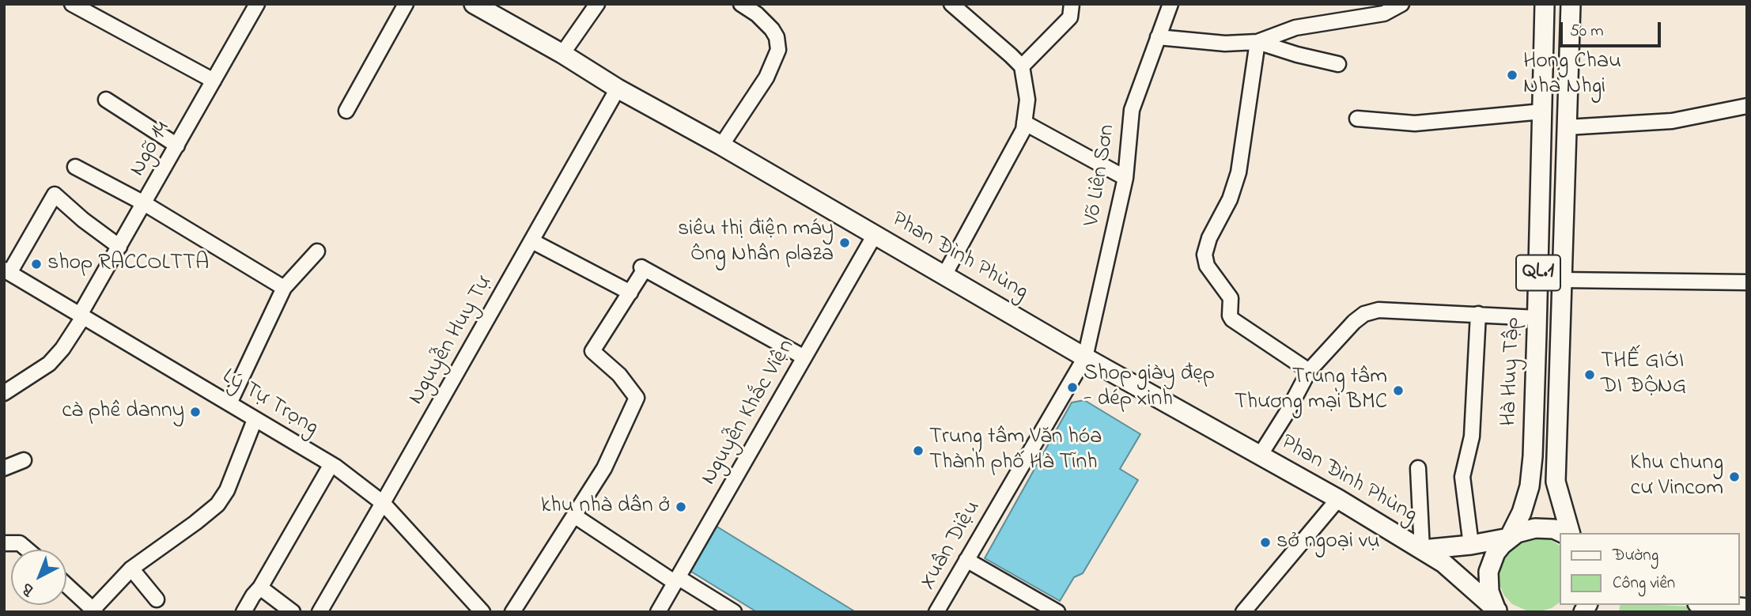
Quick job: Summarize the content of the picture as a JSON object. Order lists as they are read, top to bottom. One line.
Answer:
{"streets":{"main road":["Phan Đình Phùng","QL.1","Hà Huy Tập"],"street":["Ngõ 14","Võ Liên Sơn","Nguyễn Huy Tự","Lý Tự Trọng","Nguyễn Khắc Viện","Xuân Diệu"]},"crossings":[["Ngõ 14","Lý Tự Trọng"],["Võ Liên Sơn","Phan Đình Phùng"],["Võ Liên Sơn","Xuân Diệu"],["Phan Đình Phùng","QL.1"],["Phan Đình Phùng","Nguyễn Huy Tự"],["Phan Đình Phùng","Hà Huy Tập"],["Phan Đình Phùng","Nguyễn Khắc Viện"],["Phan Đình Phùng","Xuân Diệu"],["QL.1","Hà Huy Tập"],["Nguyễn Huy Tự","Lý Tự Trọng"]],"places":["Hong Chau Nha Nhgi","siêu thị điện máy Ông Nhân plaza","shop RACCOLTTA","THẾ GIỚI DI ĐỘNG","Shop giày đẹp - dép xinh","Trung tâm Thương mại BMC","cà phê danny","Trung tâm Văn hóa Thành phố Hà Tĩnh","Khu chung cư Vincom","khu nhà dân ở","sở ngoại vụ"],"legend":["Đường","Công viên"],"scale_bar":"50 m","north":"bottom left"}
